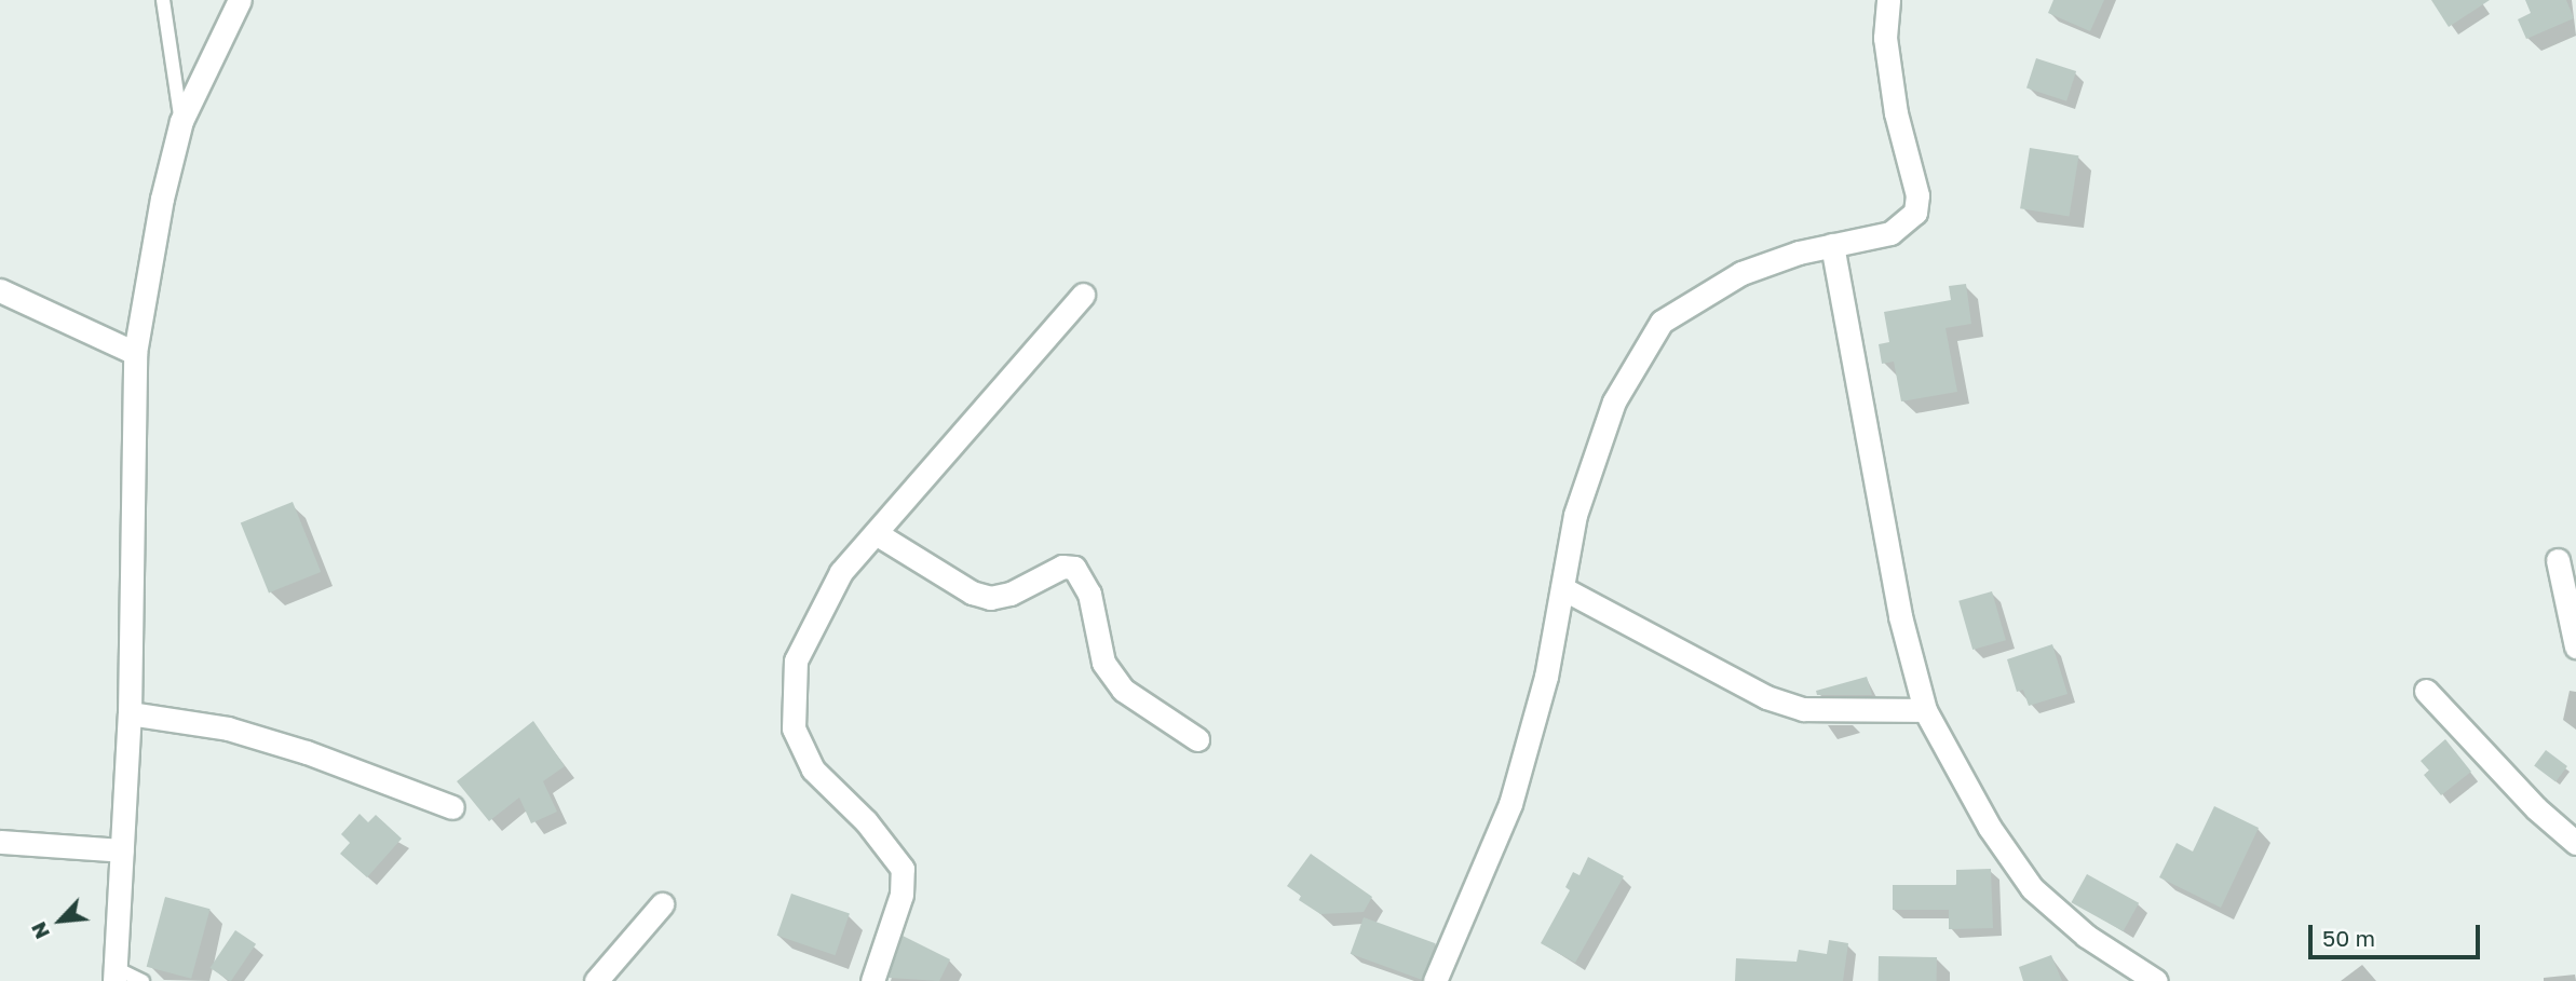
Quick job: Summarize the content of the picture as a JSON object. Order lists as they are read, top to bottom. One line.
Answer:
{"scale_bar":"50 m","north":"bottom left"}
